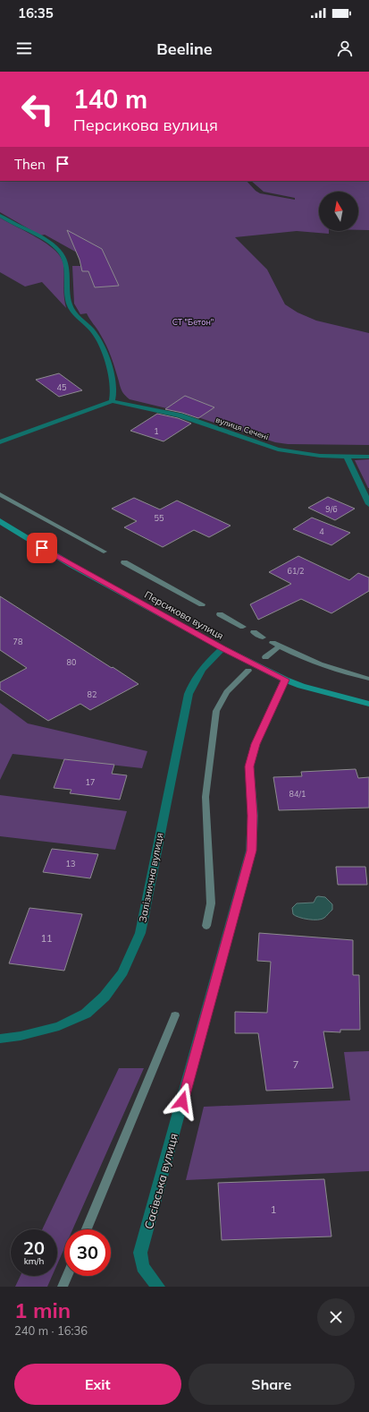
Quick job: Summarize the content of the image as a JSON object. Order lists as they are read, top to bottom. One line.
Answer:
{"streets":{"main road":["Персикова вулиця"],"street":["вулиця Сечені","Залізнична вулиця","Сасівська вулиця"]},"crossings":[["Персикова вулиця","Залізнична вулиця"],["Персикова вулиця","Сасівська вулиця"]],"parks":["СТ \"Бетон\""],"house_numbers":["45","1","9/6","55","4","61/2","78","80","82","17","84/1","13","11","7","1"],"north":"top","page":{"status":"16:35","header":"Beeline","turn":["140 m","Персикова вулиця"],"then":"Then","speed":"20 km/h","limit":"30","heading":["1 min","240 m · 16:36"],"buttons":["Exit","Share"]}}
